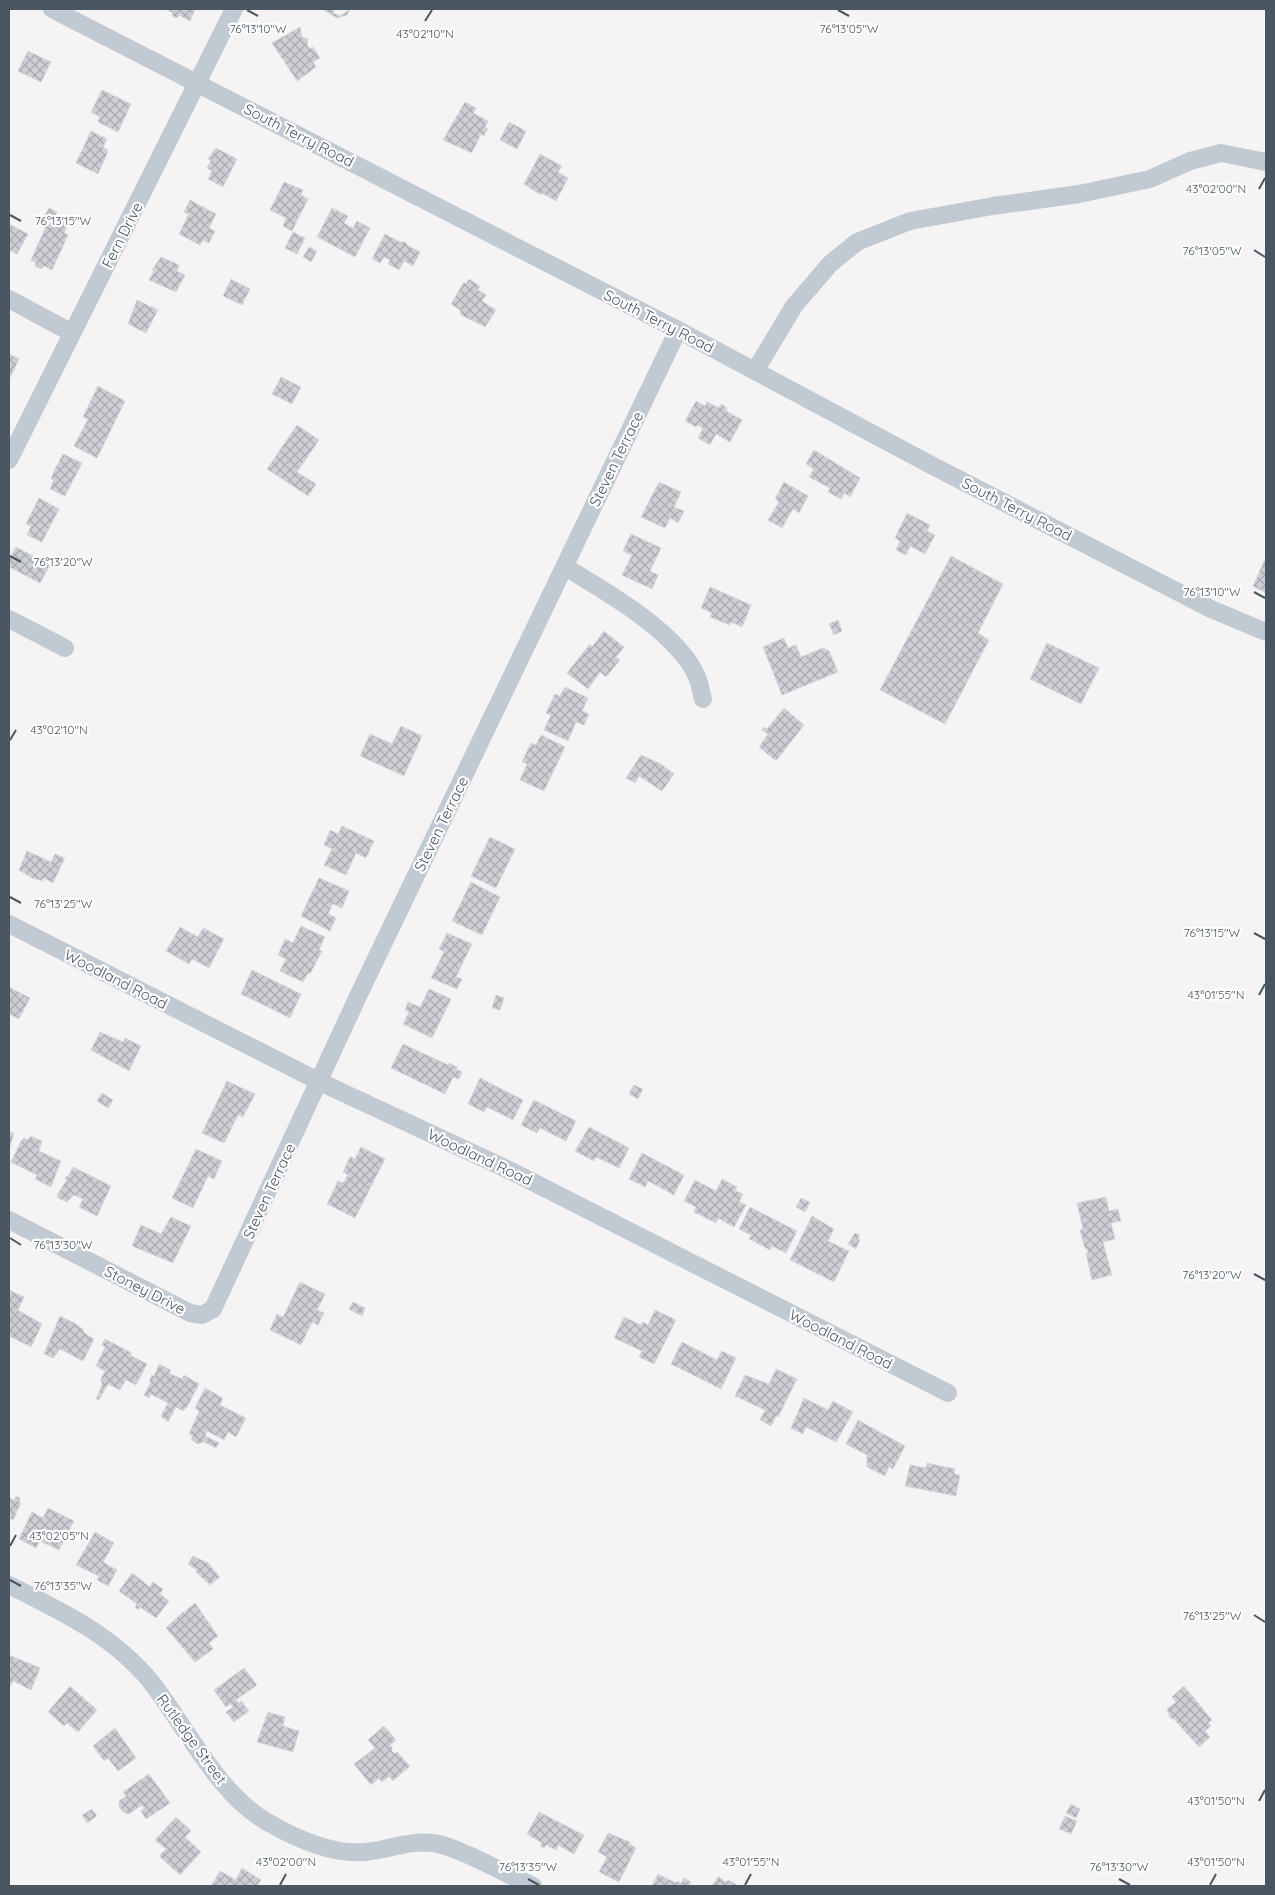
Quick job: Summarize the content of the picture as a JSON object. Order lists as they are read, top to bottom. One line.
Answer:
{"streets":{"street":["South Terry Road","Fern Drive","Steven Terrace","Woodland Road","Stoney Drive","Rutledge Street"]},"crossings":[["South Terry Road","Fern Drive"],["South Terry Road","Steven Terrace"],["Steven Terrace","Woodland Road"],["Steven Terrace","Stoney Drive"]],"coordinates":["76°13'10\"W","76°13'05\"W","43°02'10\"N","43°02'00\"N","76°13'15\"W","76°13'20\"W","76°13'25\"W","43°01'55\"N","76°13'30\"W","43°02'05\"N","76°13'35\"W","43°01'50\"N"]}
